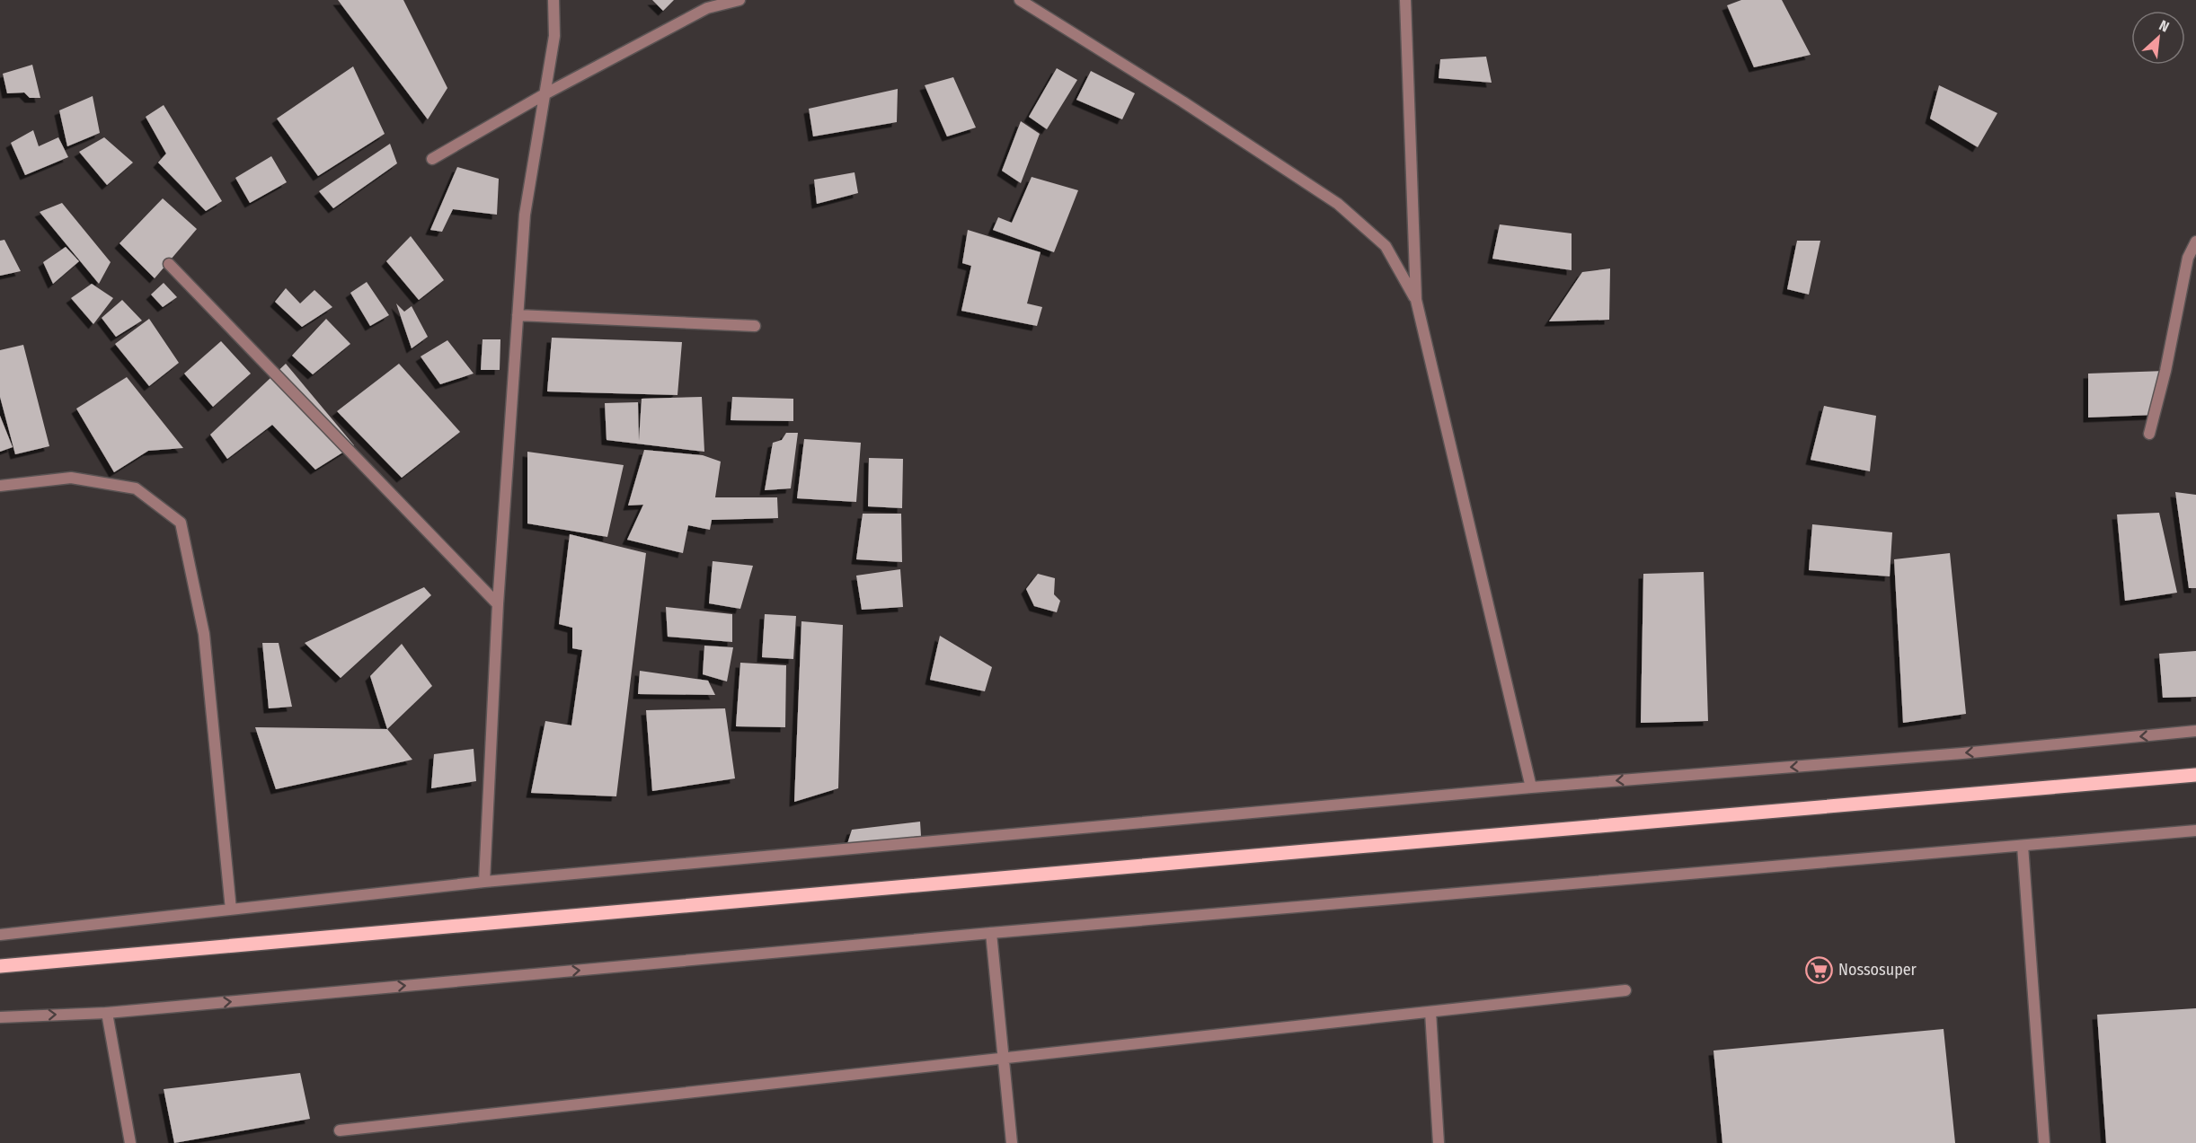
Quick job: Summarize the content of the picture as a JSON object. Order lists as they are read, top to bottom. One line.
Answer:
{"places":{"supermarket":["Nossosuper"]},"north":"top right"}
